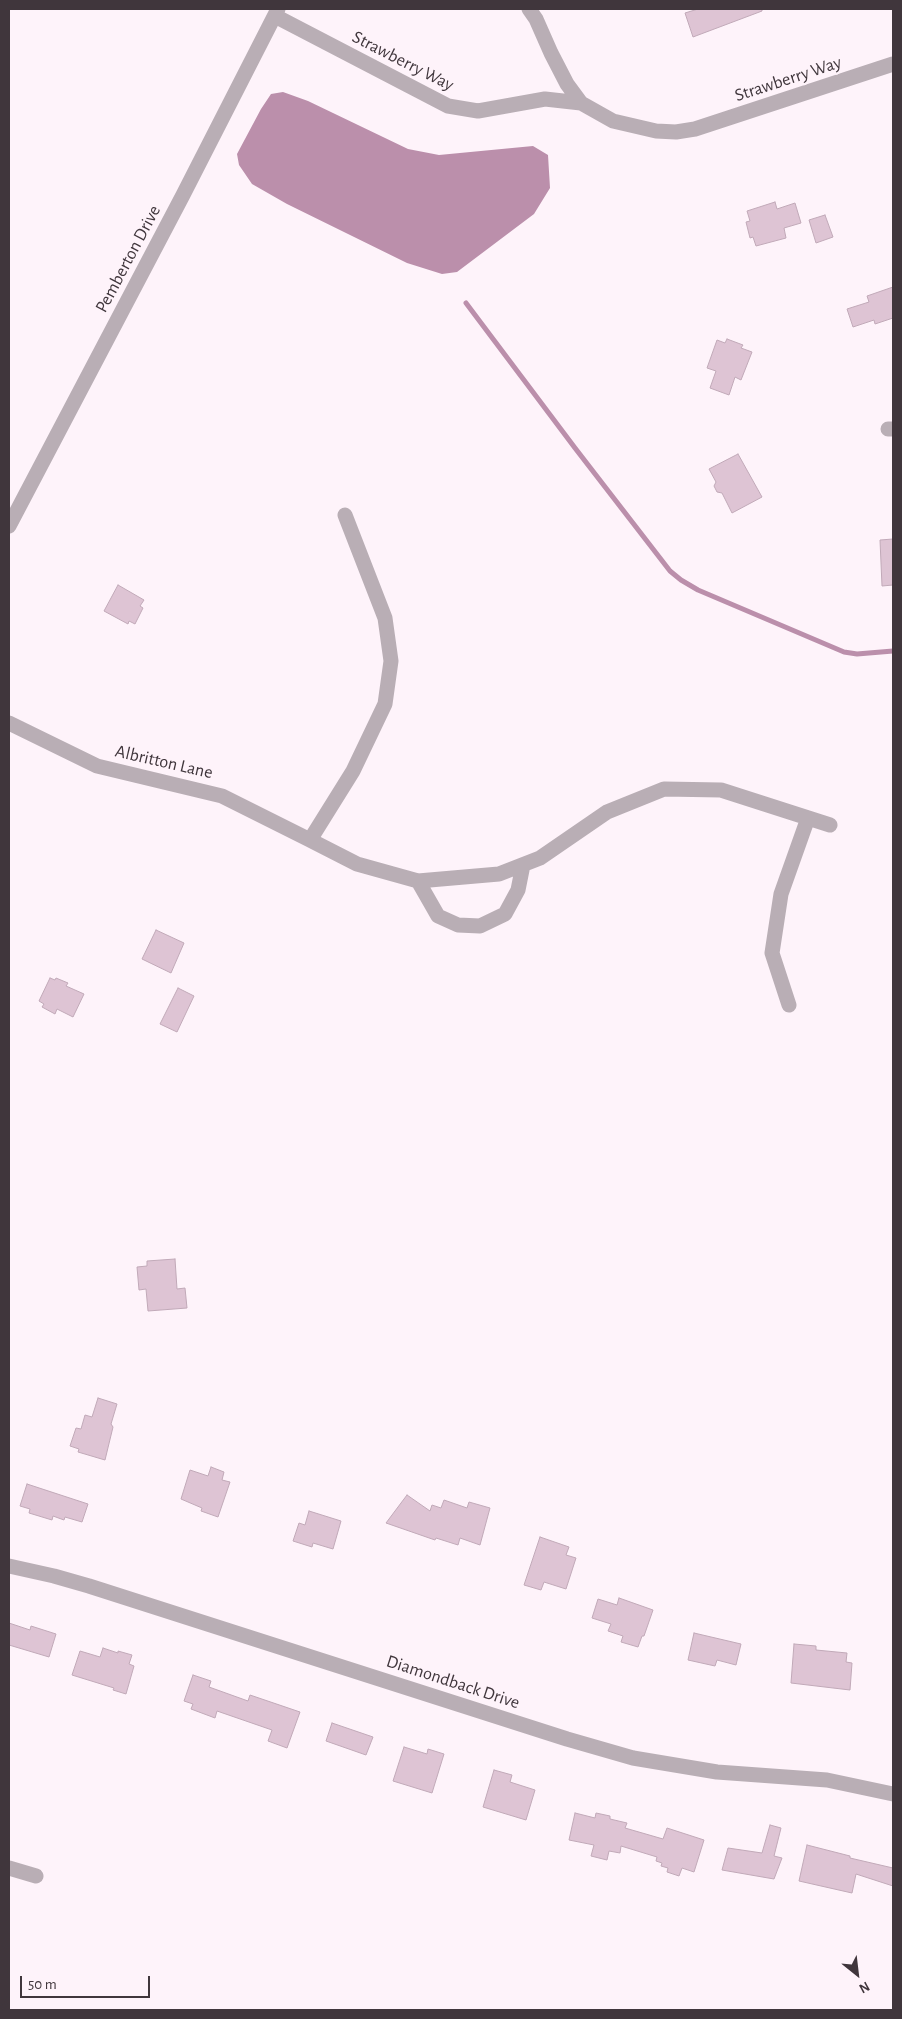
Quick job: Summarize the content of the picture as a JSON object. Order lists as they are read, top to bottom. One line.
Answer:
{"streets":{"street":["Strawberry Way","Pemberton Drive","Albritton Lane","Diamondback Drive"]},"crossings":[["Strawberry Way","Pemberton Drive"]],"scale_bar":"50 m","north":"bottom right"}
